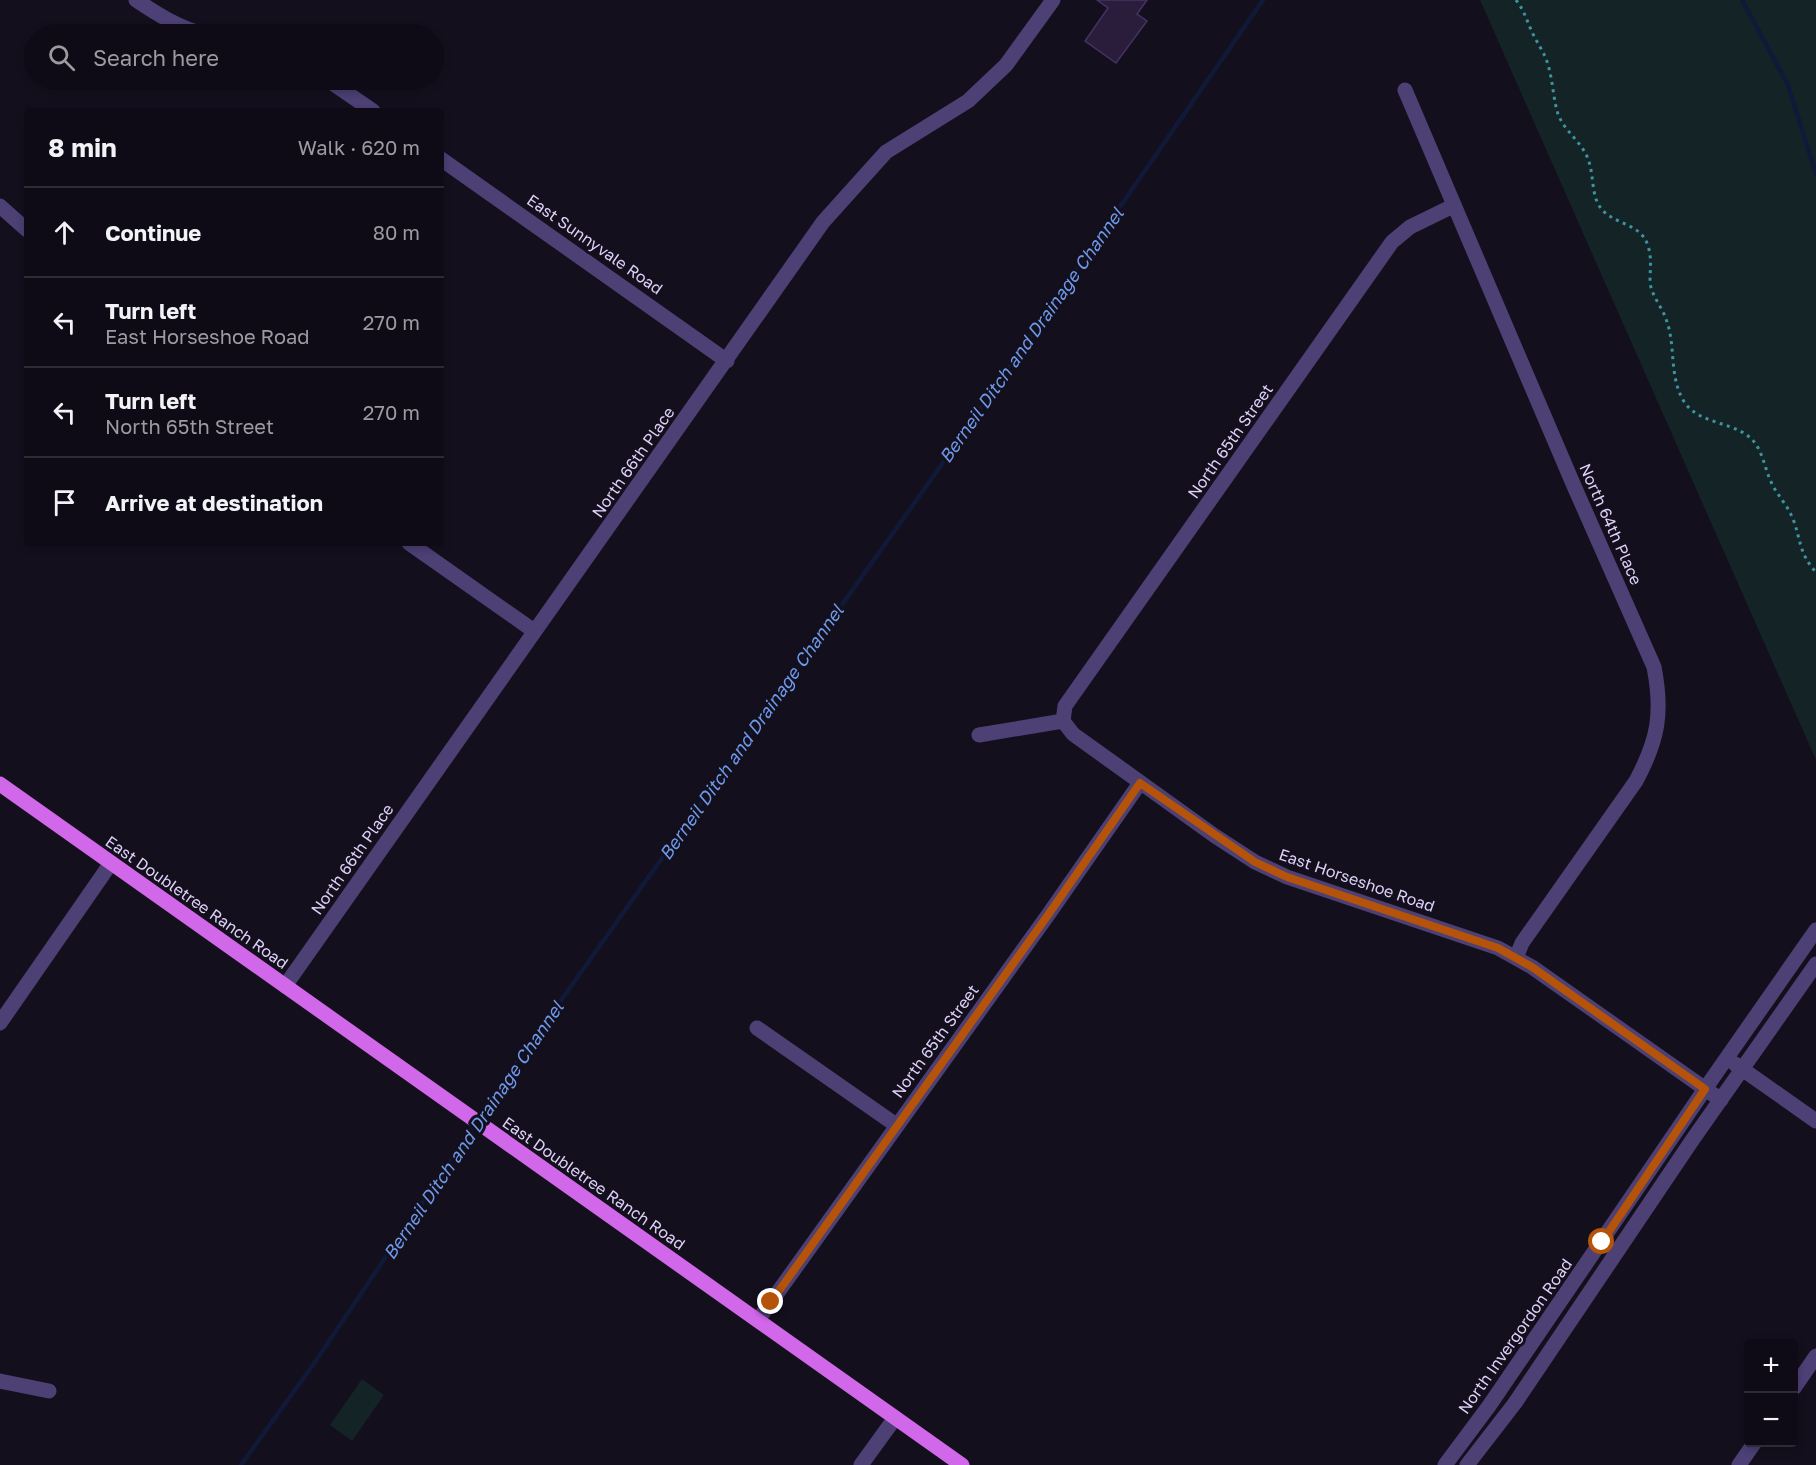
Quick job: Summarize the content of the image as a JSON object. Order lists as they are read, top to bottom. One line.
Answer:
{"streets":{"main road":["East Doubletree Ranch Road"],"street":["East Sunnyvale Road","North 65th Street","North 66th Place","North 64th Place","East Horseshoe Road","North Invergordon Road"]},"crossings":[["East Sunnyvale Road","North 66th Place"],["North 65th Street","North 64th Place"],["North 65th Street","East Horseshoe Road"],["North 65th Street","East Doubletree Ranch Road"],["North 66th Place","East Doubletree Ranch Road"],["North 64th Place","East Horseshoe Road"],["East Horseshoe Road","North Invergordon Road"]],"water":["Berneil Ditch and Drainage Channel"],"page":{"search":"Search here","heading":["8 min","Walk · 620 m"],"list":[["Continue","80 m"],["Turn left","East Horseshoe Road","270 m"],["Turn left","North 65th Street","270 m"],"Arrive at destination"],"map_buttons":["+","−"]}}
